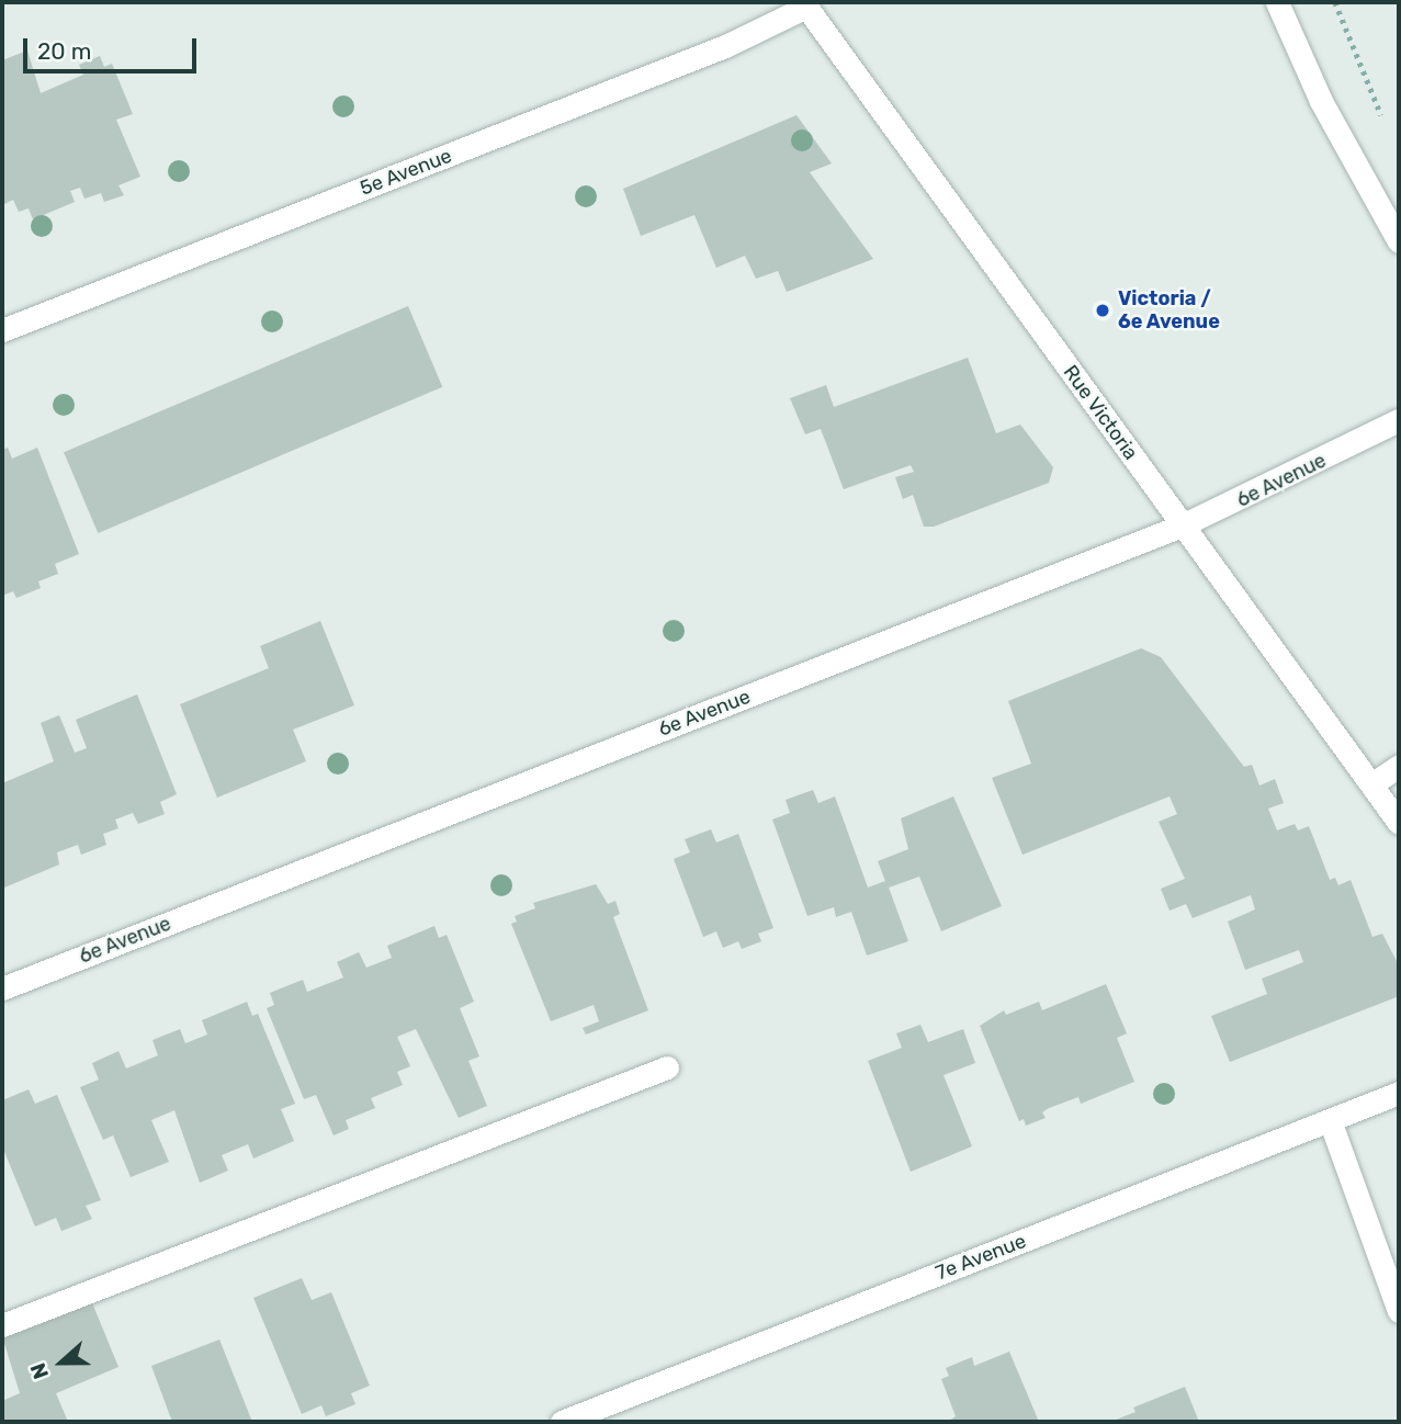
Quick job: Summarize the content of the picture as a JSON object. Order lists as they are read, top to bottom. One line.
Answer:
{"streets":{"street":["5e Avenue","Rue Victoria","6e Avenue","7e Avenue"]},"crossings":[["5e Avenue","Rue Victoria"],["Rue Victoria","6e Avenue"]],"places":["Victoria / 6e Avenue"],"scale_bar":"20 m","north":"left"}
